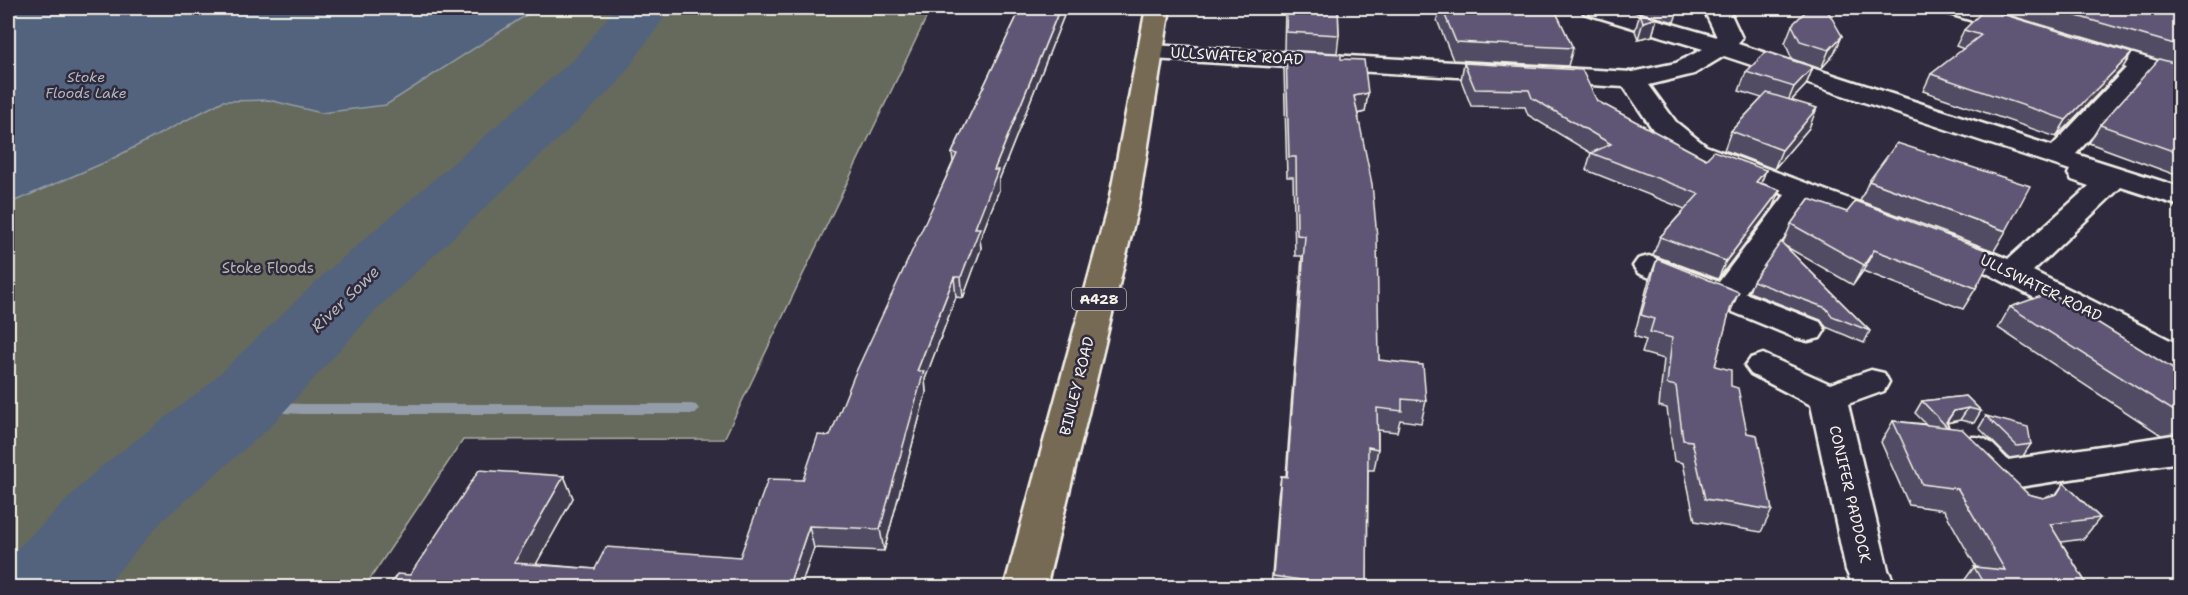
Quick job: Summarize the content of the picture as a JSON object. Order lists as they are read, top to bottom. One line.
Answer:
{"streets":{"main road":["A428","BINLEY ROAD"],"street":["ULLSWATER ROAD","CONIFER PADDOCK"]},"crossings":[["ULLSWATER ROAD","BINLEY ROAD"]],"water":["Stoke Floods Lake","River Sowe"],"parks":["Stoke Floods"]}
